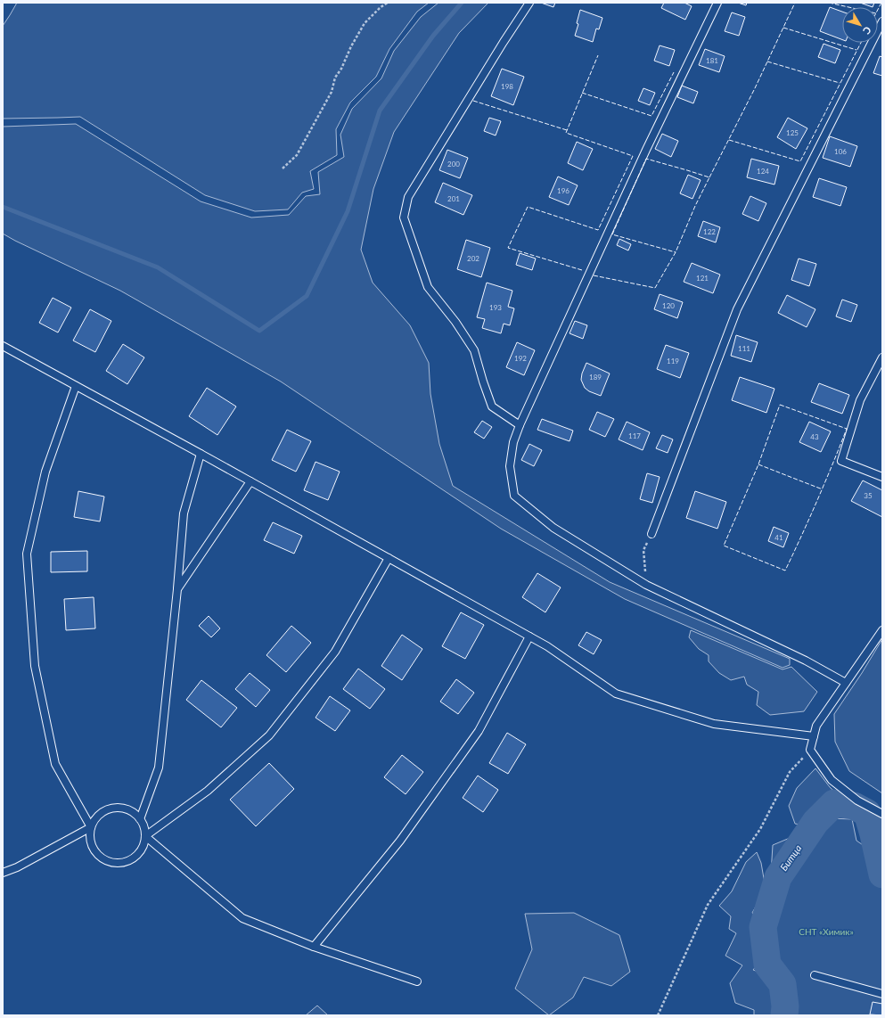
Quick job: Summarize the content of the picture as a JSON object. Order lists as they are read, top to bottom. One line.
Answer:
{"water":["Битца"],"parks":["СНТ «Химик»"],"house_numbers":["181","198","125","106","200","124","196","201","122","202","121","120","193","111","192","119","189","117","43","35","41"],"north":"bottom right"}
